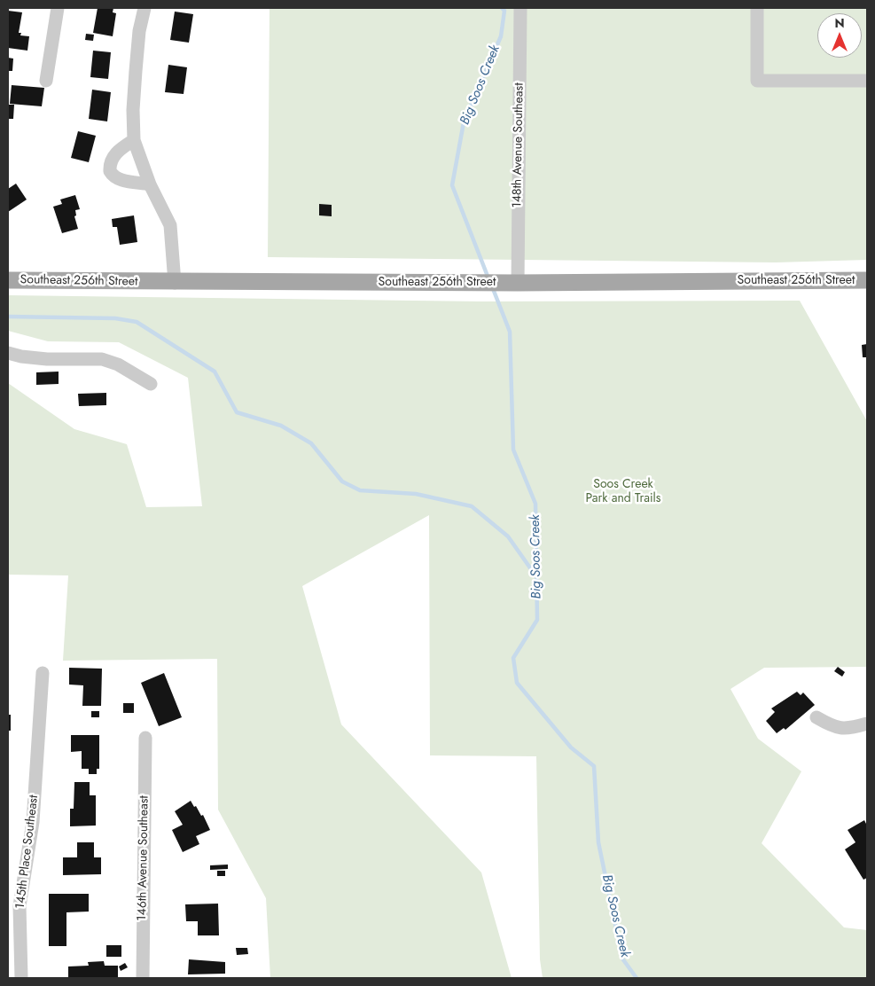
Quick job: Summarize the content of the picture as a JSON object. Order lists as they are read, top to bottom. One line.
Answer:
{"streets":{"main road":["Southeast 256th Street"],"street":["148th Avenue Southeast","145th Place Southeast","146th Avenue Southeast"]},"crossings":[["148th Avenue Southeast","Southeast 256th Street"]],"water":["Big Soos Creek"],"parks":["Soos Creek Park and Trails"],"north":"top"}
